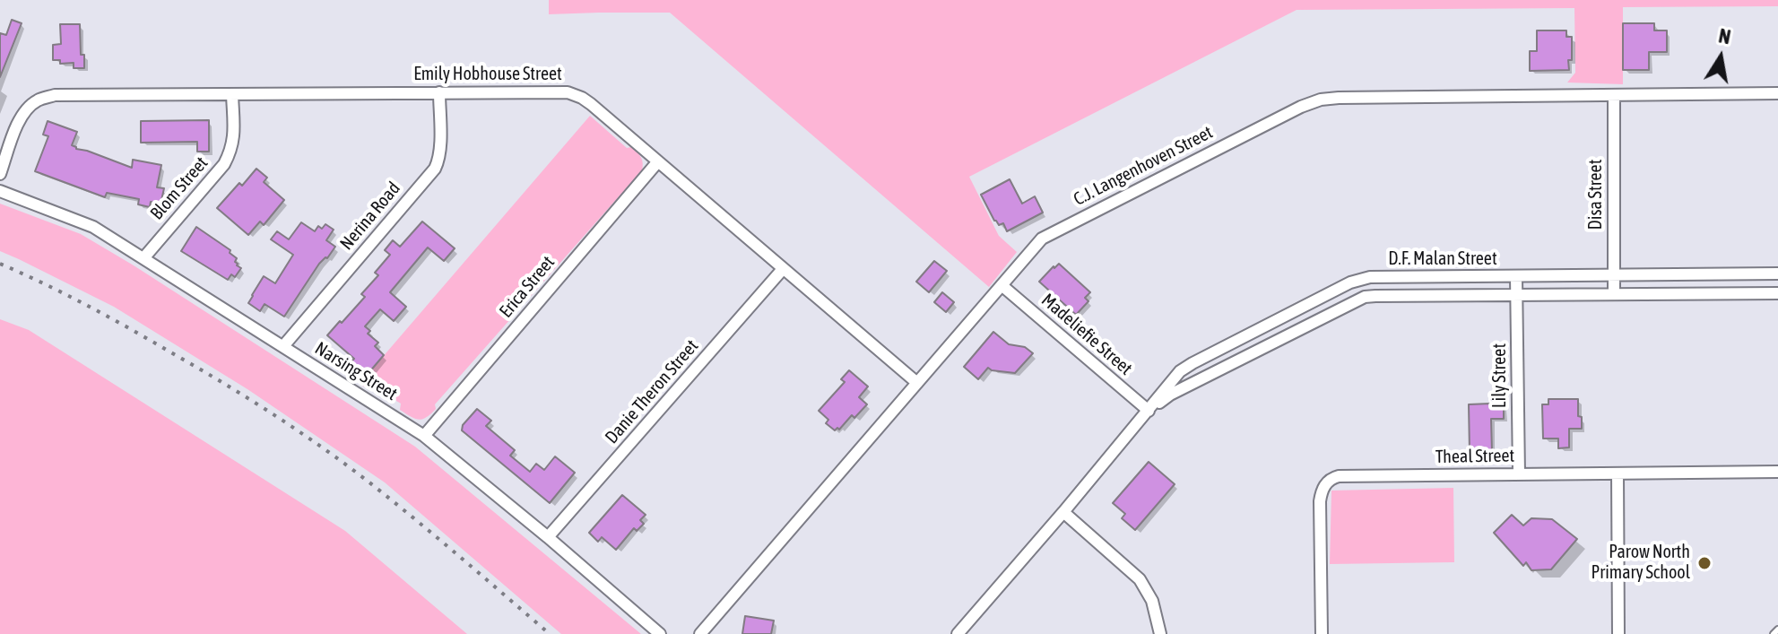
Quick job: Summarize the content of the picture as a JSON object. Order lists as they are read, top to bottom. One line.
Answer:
{"streets":{"street":["Emily Hobhouse Street","C.J. Langenhoven Street","Blom Street","Disa Street","Nerina Road","D.F. Malan Street","Erica Street","Madeliefie Street","Narsing Street","Lily Street","Danie Theron Street","Theal Street"]},"crossings":[["Emily Hobhouse Street","C.J. Langenhoven Street"],["Emily Hobhouse Street","Blom Street"],["Emily Hobhouse Street","Nerina Road"],["Emily Hobhouse Street","Erica Street"],["Emily Hobhouse Street","Danie Theron Street"],["C.J. Langenhoven Street","Disa Street"],["C.J. Langenhoven Street","Madeliefie Street"],["Blom Street","Narsing Street"],["Disa Street","D.F. Malan Street"],["Nerina Road","Narsing Street"],["D.F. Malan Street","Madeliefie Street"],["D.F. Malan Street","Lily Street"],["Erica Street","Narsing Street"],["Narsing Street","Danie Theron Street"],["Lily Street","Theal Street"]],"places":["Parow North Primary School"],"north":"top"}
